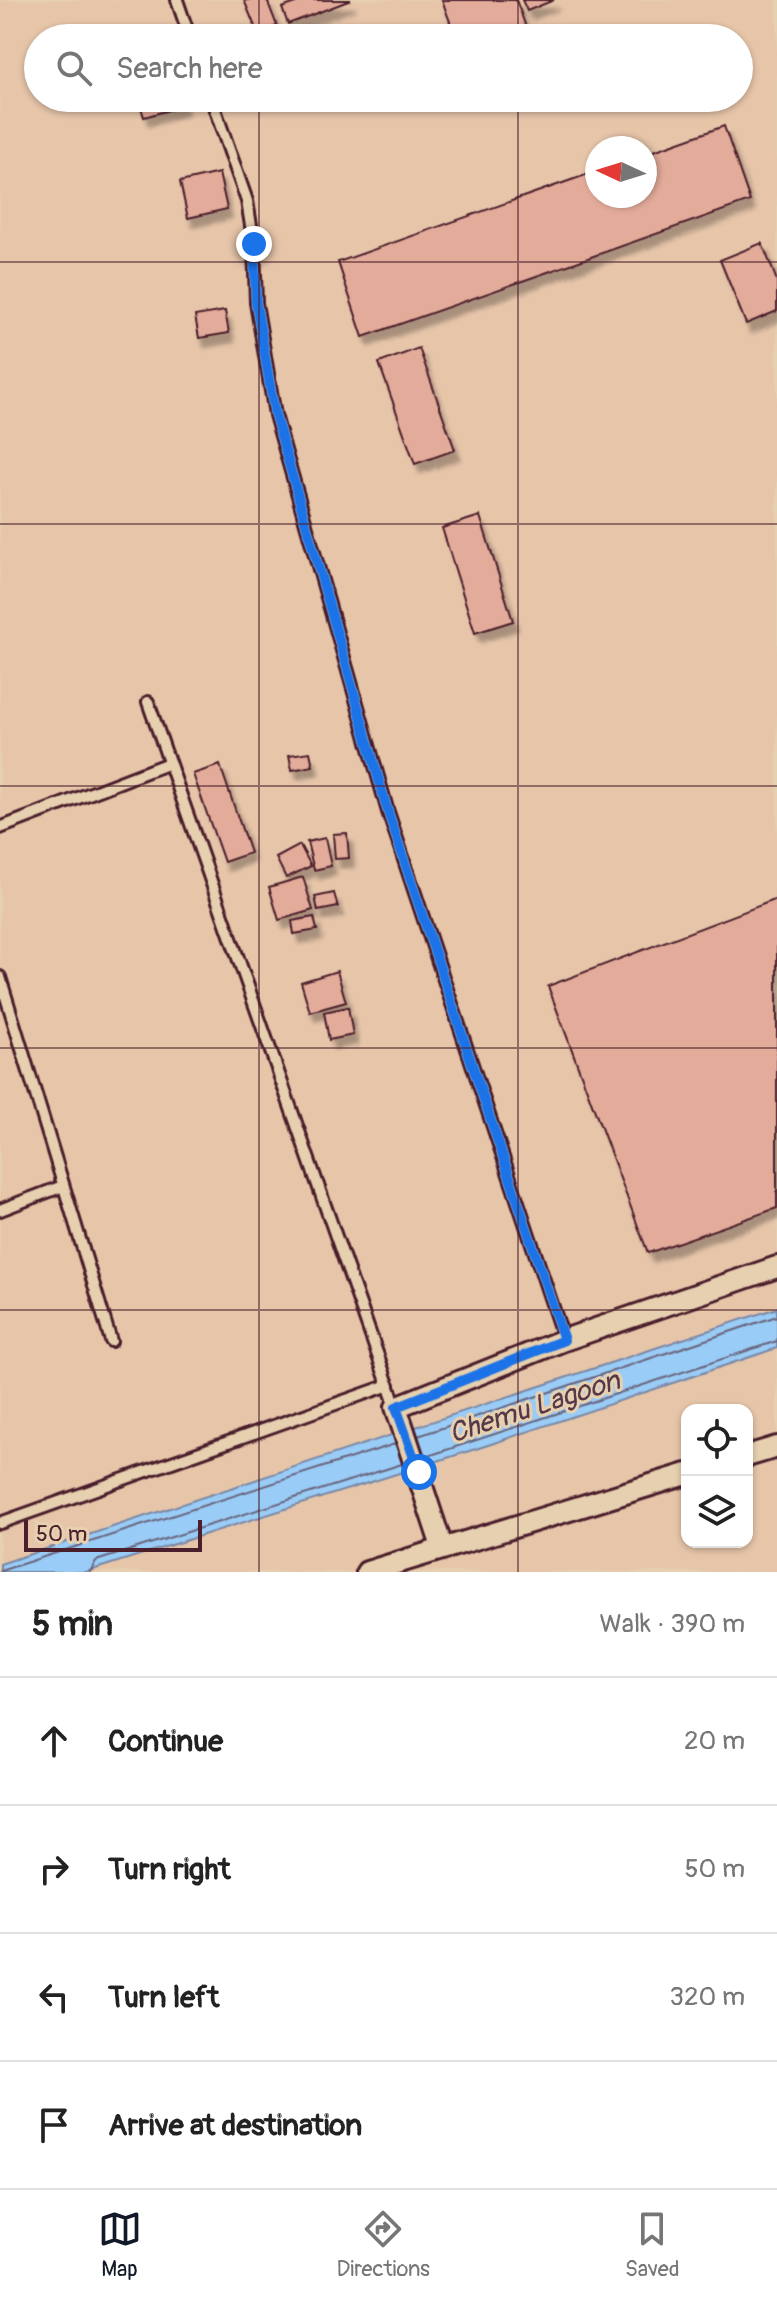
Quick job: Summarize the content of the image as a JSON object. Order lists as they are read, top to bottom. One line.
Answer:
{"water":["Chemu Lagoon"],"scale_bar":"50 m","north":"left","page":{"search":"Search here","scale":"50 m","heading":["5 min","Walk · 390 m"],"list":[["Continue","20 m"],["Turn right","50 m"],["Turn left","320 m"],"Arrive at destination"],"nav":["Map","Directions","Saved"]}}
